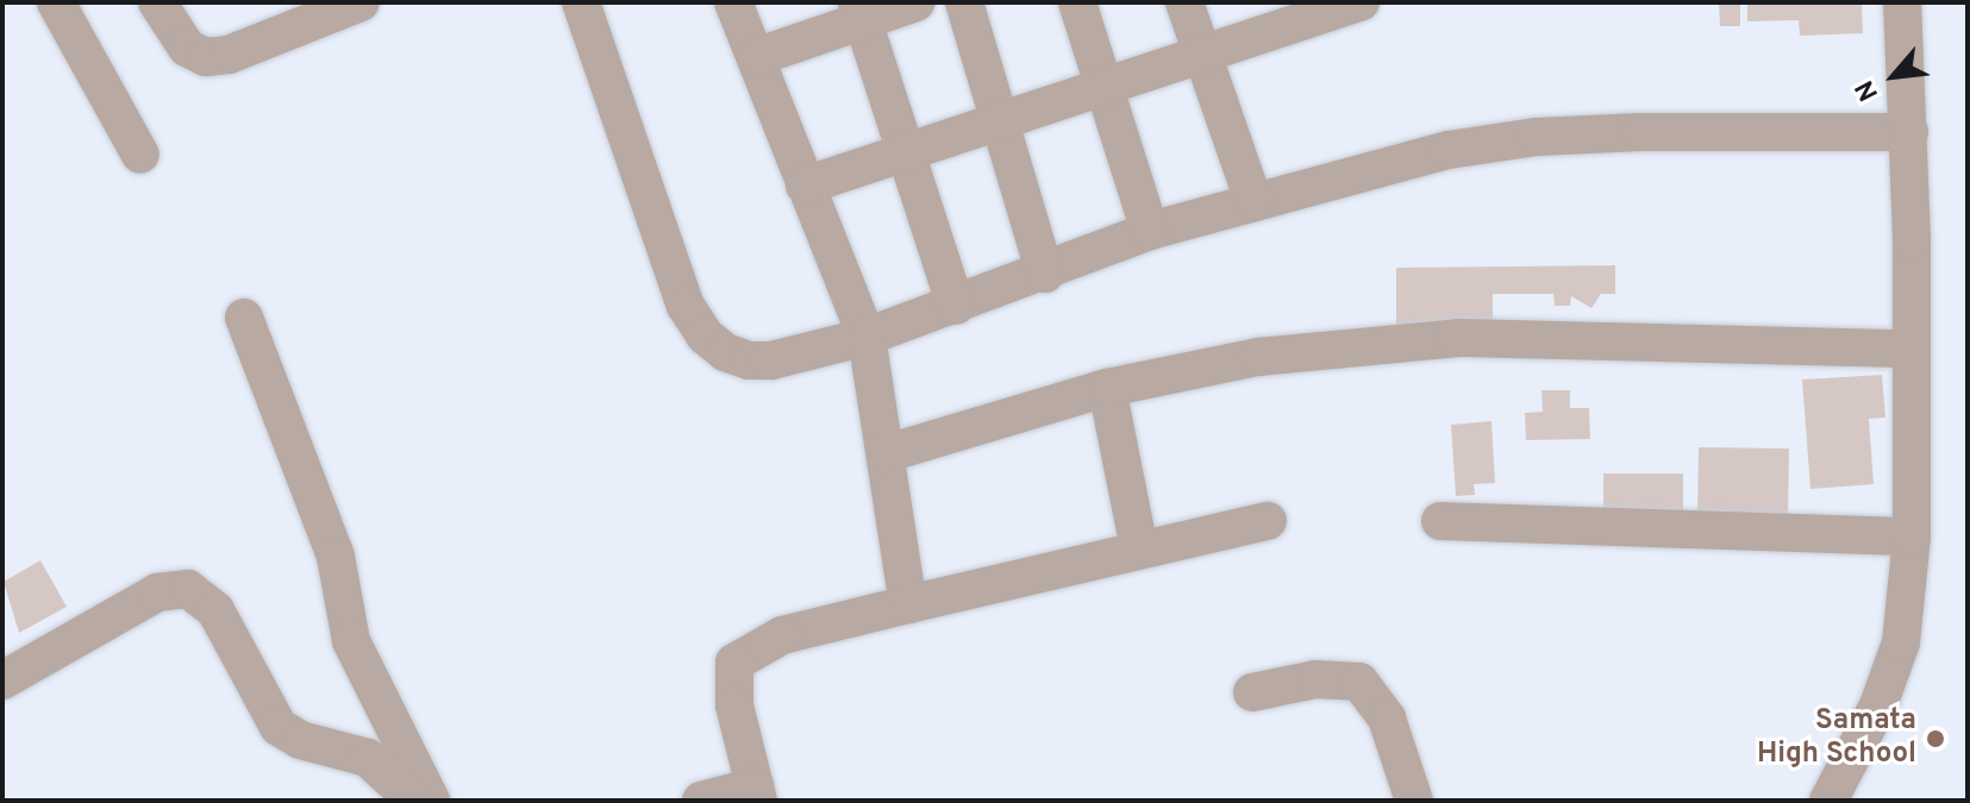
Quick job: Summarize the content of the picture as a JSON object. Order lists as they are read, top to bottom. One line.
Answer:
{"places":["Samata High School"],"north":"bottom left"}
